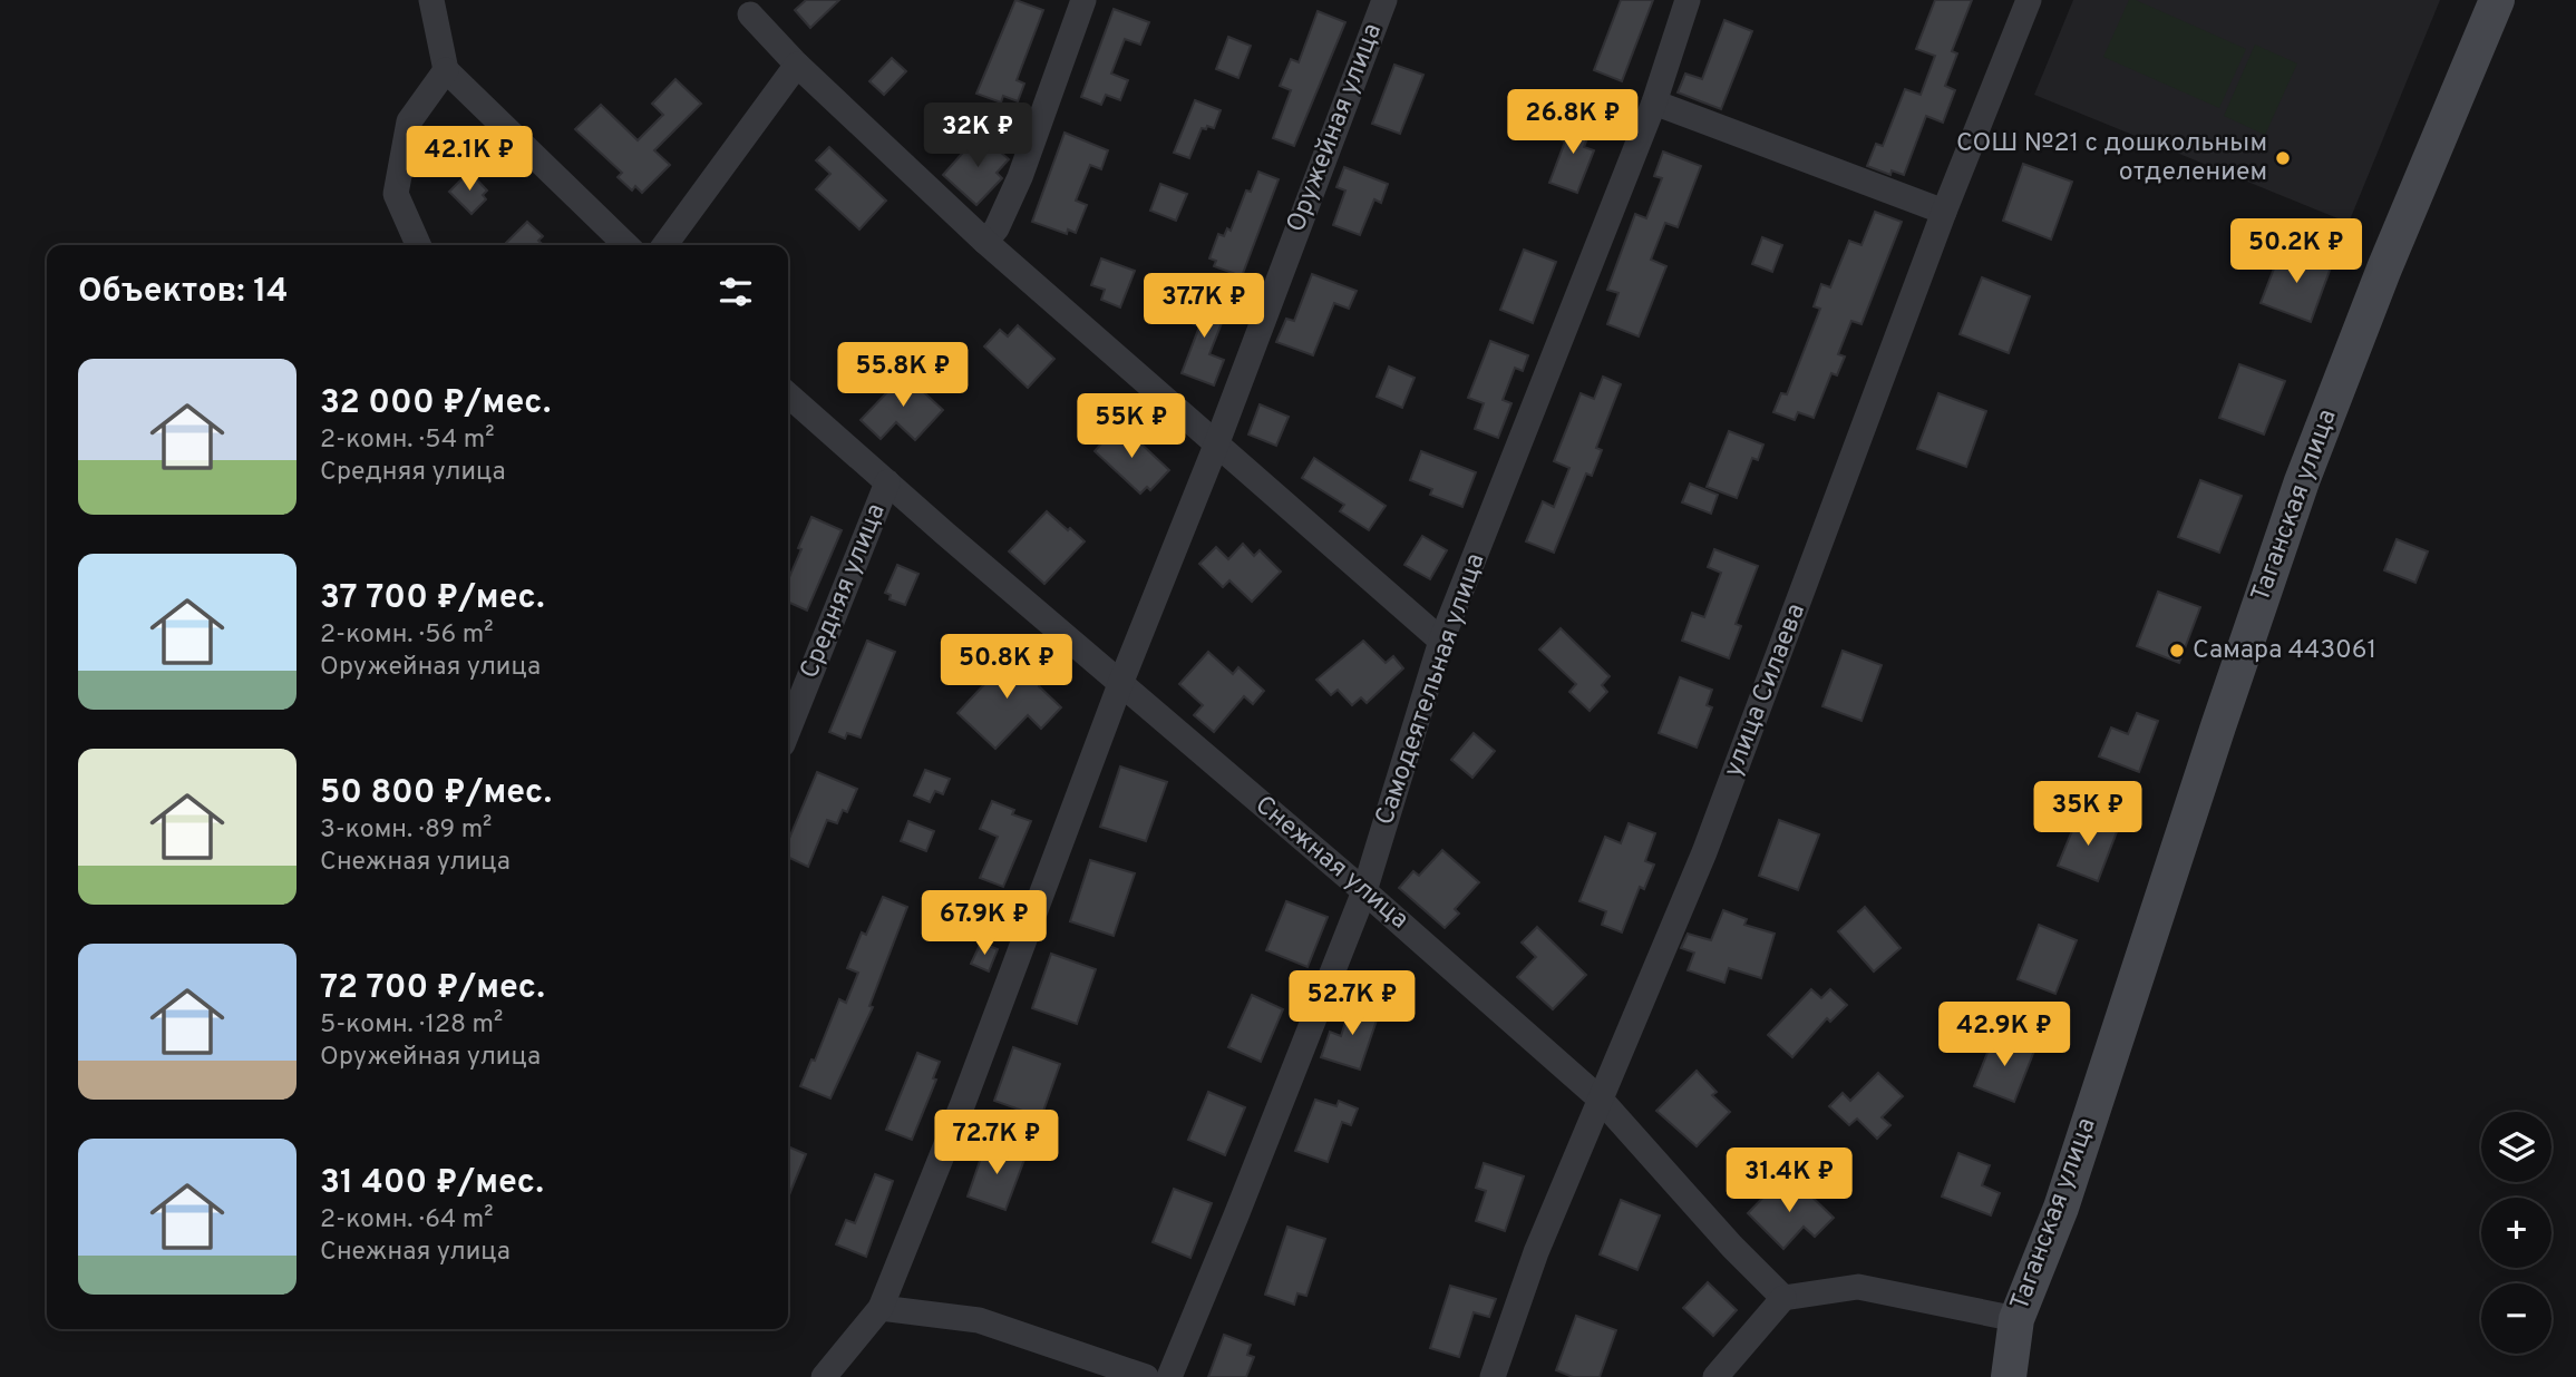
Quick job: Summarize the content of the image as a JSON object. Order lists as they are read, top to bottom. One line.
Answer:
{"streets":{"main road":["Таганская улица"],"street":["Оружейная улица","Средняя улица","Самодеятельная улица","улица Силаева","Снежная улица"]},"crossings":[["Оружейная улица","Снежная улица"],["Средняя улица","Снежная улица"],["Самодеятельная улица","Снежная улица"],["улица Силаева","Снежная улица"]],"places":["СОШ №21 с дошкольным отделением","Самара 443061"],"page":{"price":["26.8K ₽","32K ₽","42.1K ₽","50.2K ₽","37.7K ₽","55.8K ₽","55K ₽","50.8K ₽","35K ₽","67.9K ₽","52.7K ₽","42.9K ₽","72.7K ₽","31.4K ₽"],"heading":"Объектов: 14","list":[{"name":"32 000 ₽/мес.","note":"2-комн. · 54 m² · Средняя улица"},{"name":"37 700 ₽/мес.","note":"2-комн. · 56 m² · Оружейная улица"},{"name":"50 800 ₽/мес.","note":"3-комн. · 89 m² · Снежная улица"},{"name":"72 700 ₽/мес.","note":"5-комн. · 128 m² · Оружейная улица"},{"name":"31 400 ₽/мес.","note":"2-комн. · 64 m² · Снежная улица"}],"map_buttons":["+","−"]}}
